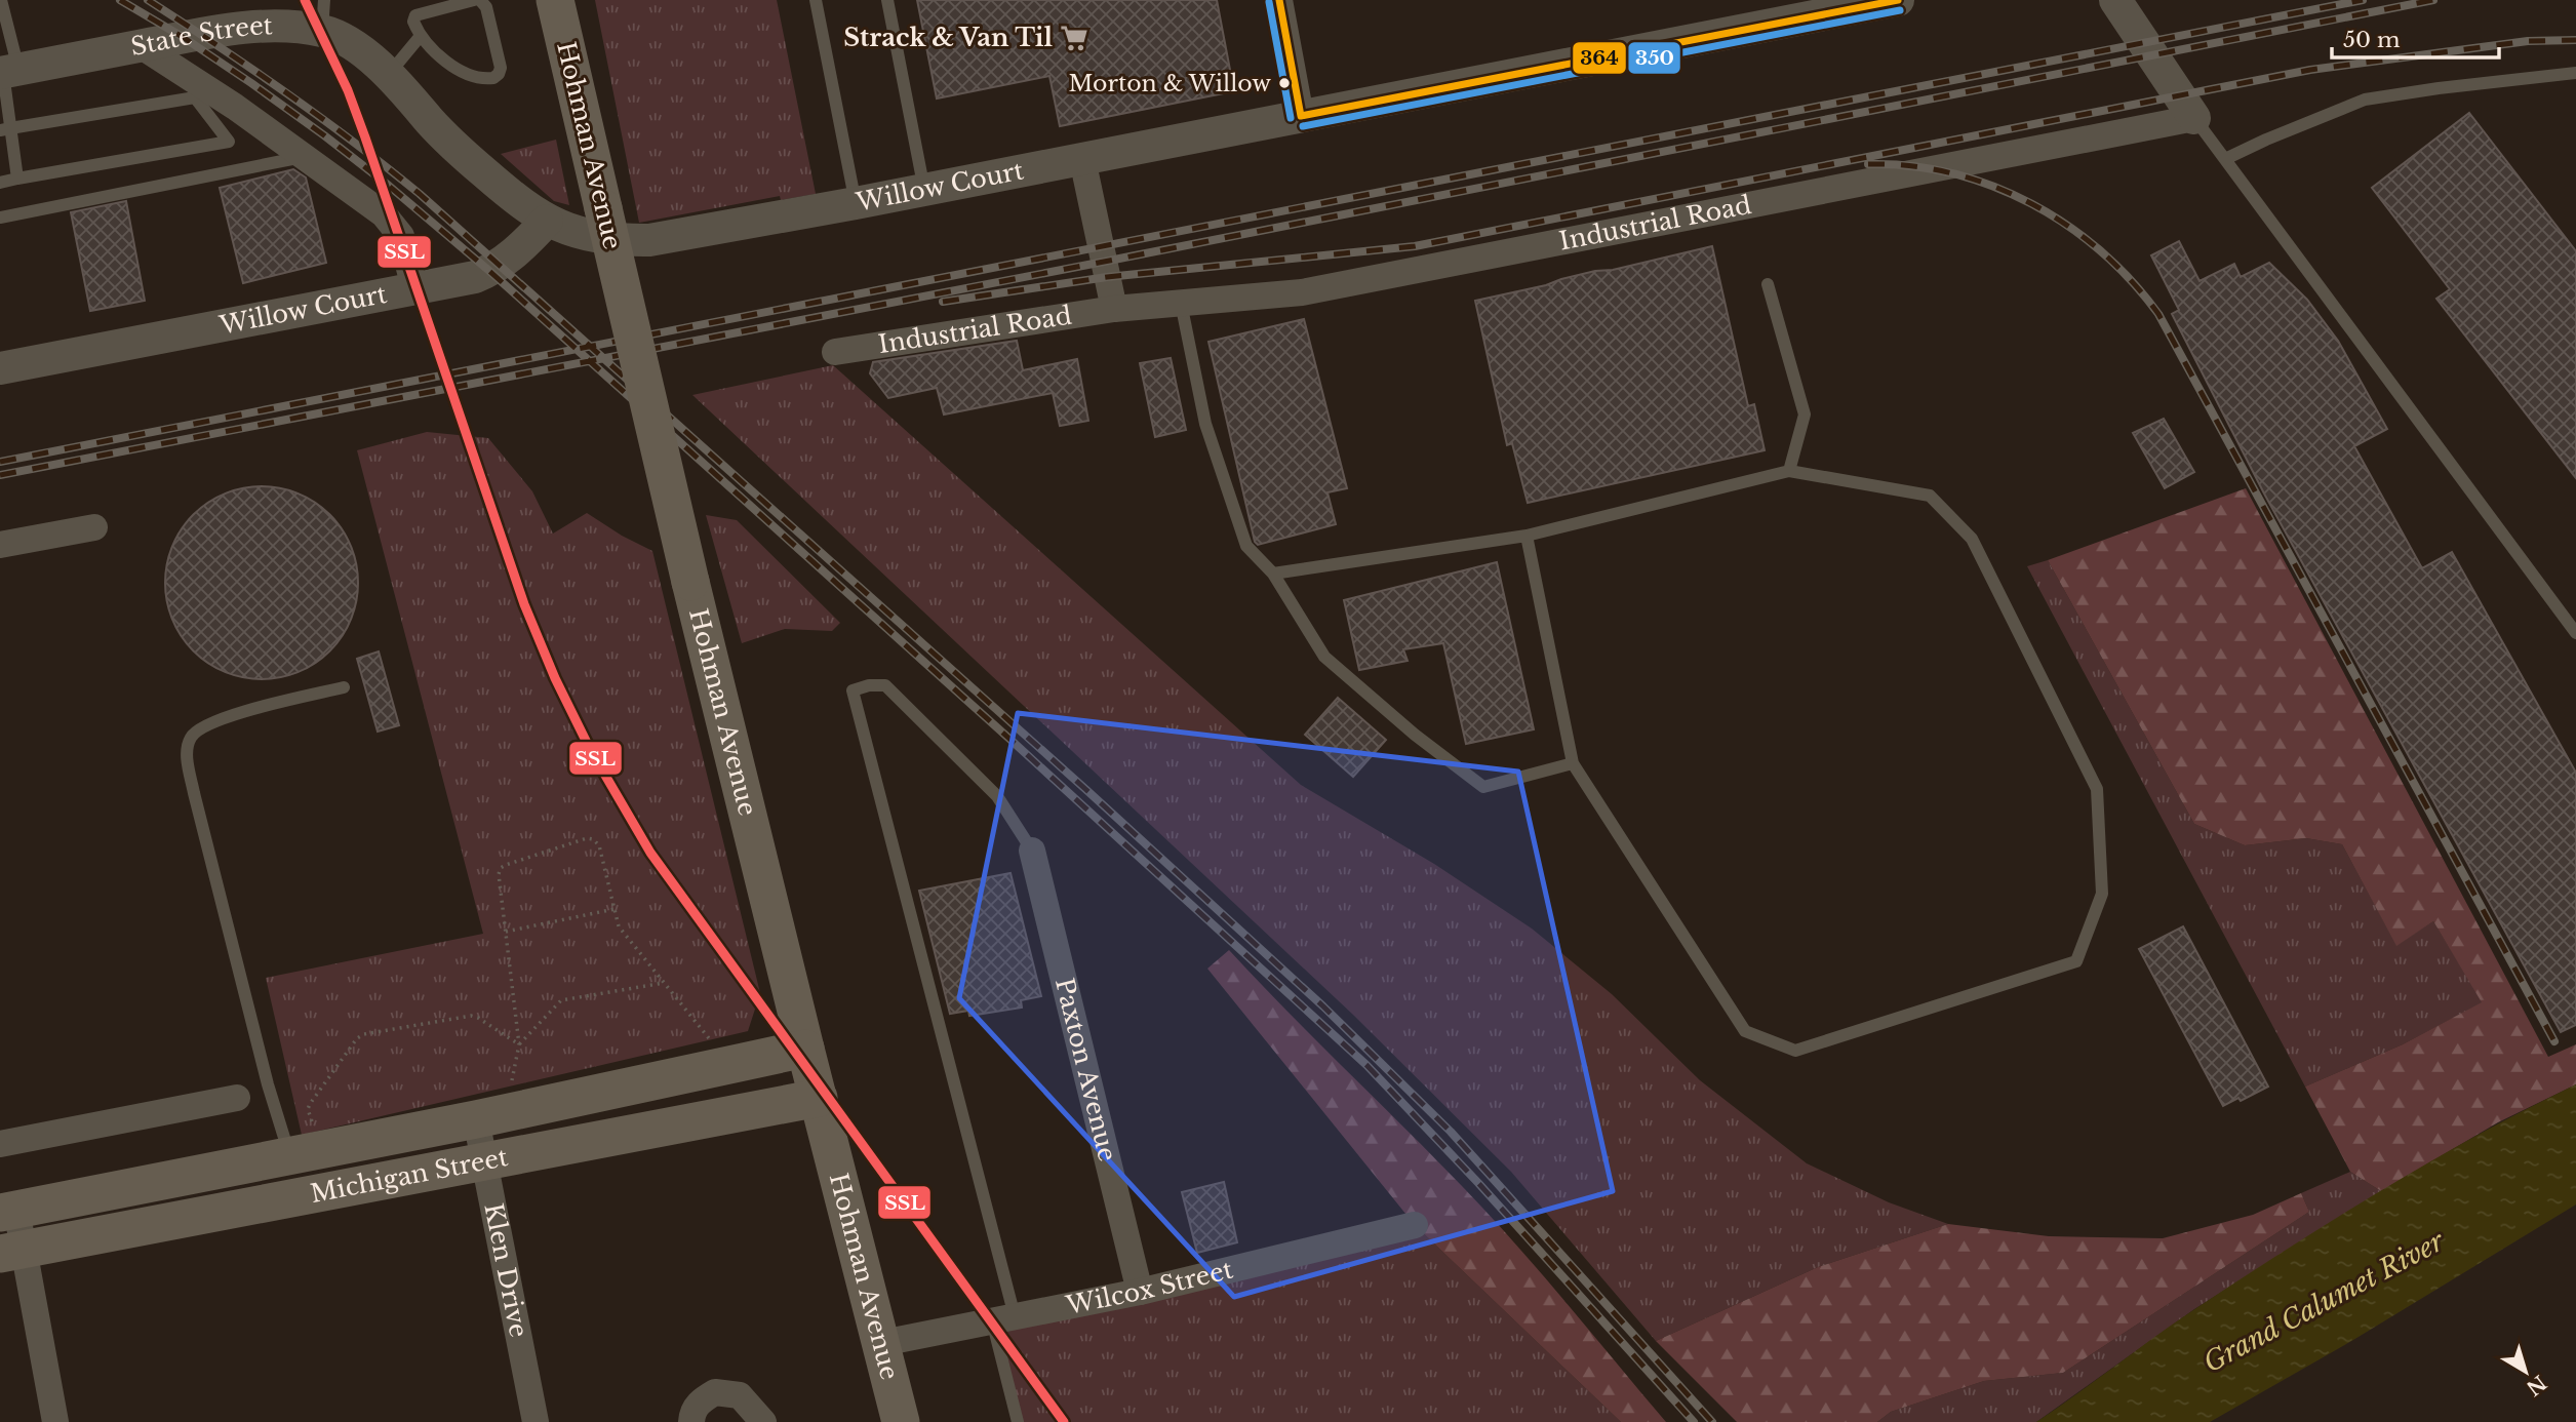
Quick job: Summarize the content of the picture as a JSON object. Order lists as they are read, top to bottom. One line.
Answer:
{"streets":{"main road":["Hohman Avenue","Michigan Street"],"street":["State Street","Willow Court","Industrial Road","Paxton Avenue","Klen Drive","Wilcox Street"]},"crossings":[["State Street","Willow Court"],["Hohman Avenue","Michigan Street"],["Hohman Avenue","Wilcox Street"],["Paxton Avenue","Wilcox Street"],["Michigan Street","Klen Drive"]],"water":["Grand Calumet River"],"places":{"supermarket":["Strack & Van Til"],"other":["Morton & Willow"]},"lines":["transit line SSL","transit line 364","transit line 350"],"scale_bar":"50 m","north":"bottom right"}
